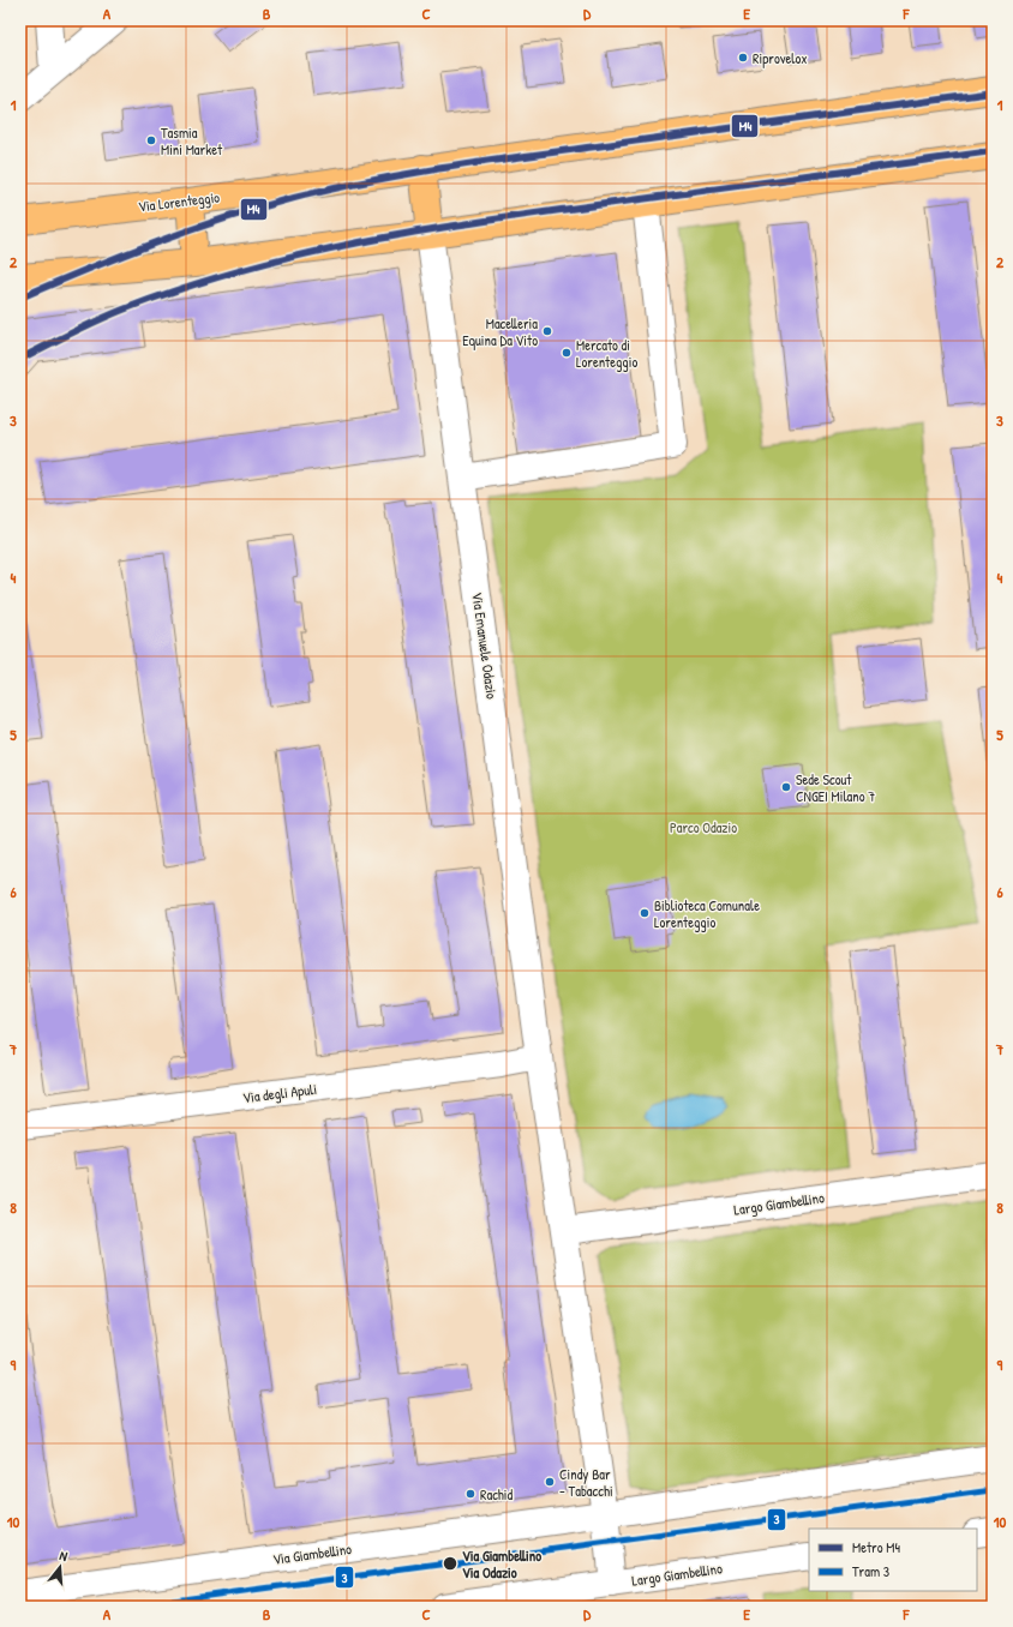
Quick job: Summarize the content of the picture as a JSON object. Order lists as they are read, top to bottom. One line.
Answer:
{"streets":{"main road":["Via Lorenteggio"],"street":["Via Emanuele Odazio","Via degli Apuli","Largo Giambellino","Via Giambellino"]},"crossings":[["Via Emanuele Odazio","Via degli Apuli"],["Via Emanuele Odazio","Largo Giambellino"],["Via degli Apuli","Largo Giambellino"],["Largo Giambellino","Via Giambellino"]],"parks":["Parco Odazio"],"places":["Riprovelox","Tasmia Mini Market","Macelleria Equina Da Vito","Mercato di Lorenteggio","Sede Scout CNGEI Milano 7","Biblioteca Comunale Lorenteggio","Cindy Bar - Tabacchi","Rachid","Via Giambellino Via Odazio"],"lines":["metro line M4","tram line 3"],"legend":["Metro M4","Tram 3"],"north":"top","grid":{"columns":["A","B","C","D","E","F"],"rows":["1","2","3","4","5","6","7","8","9","10"]}}
